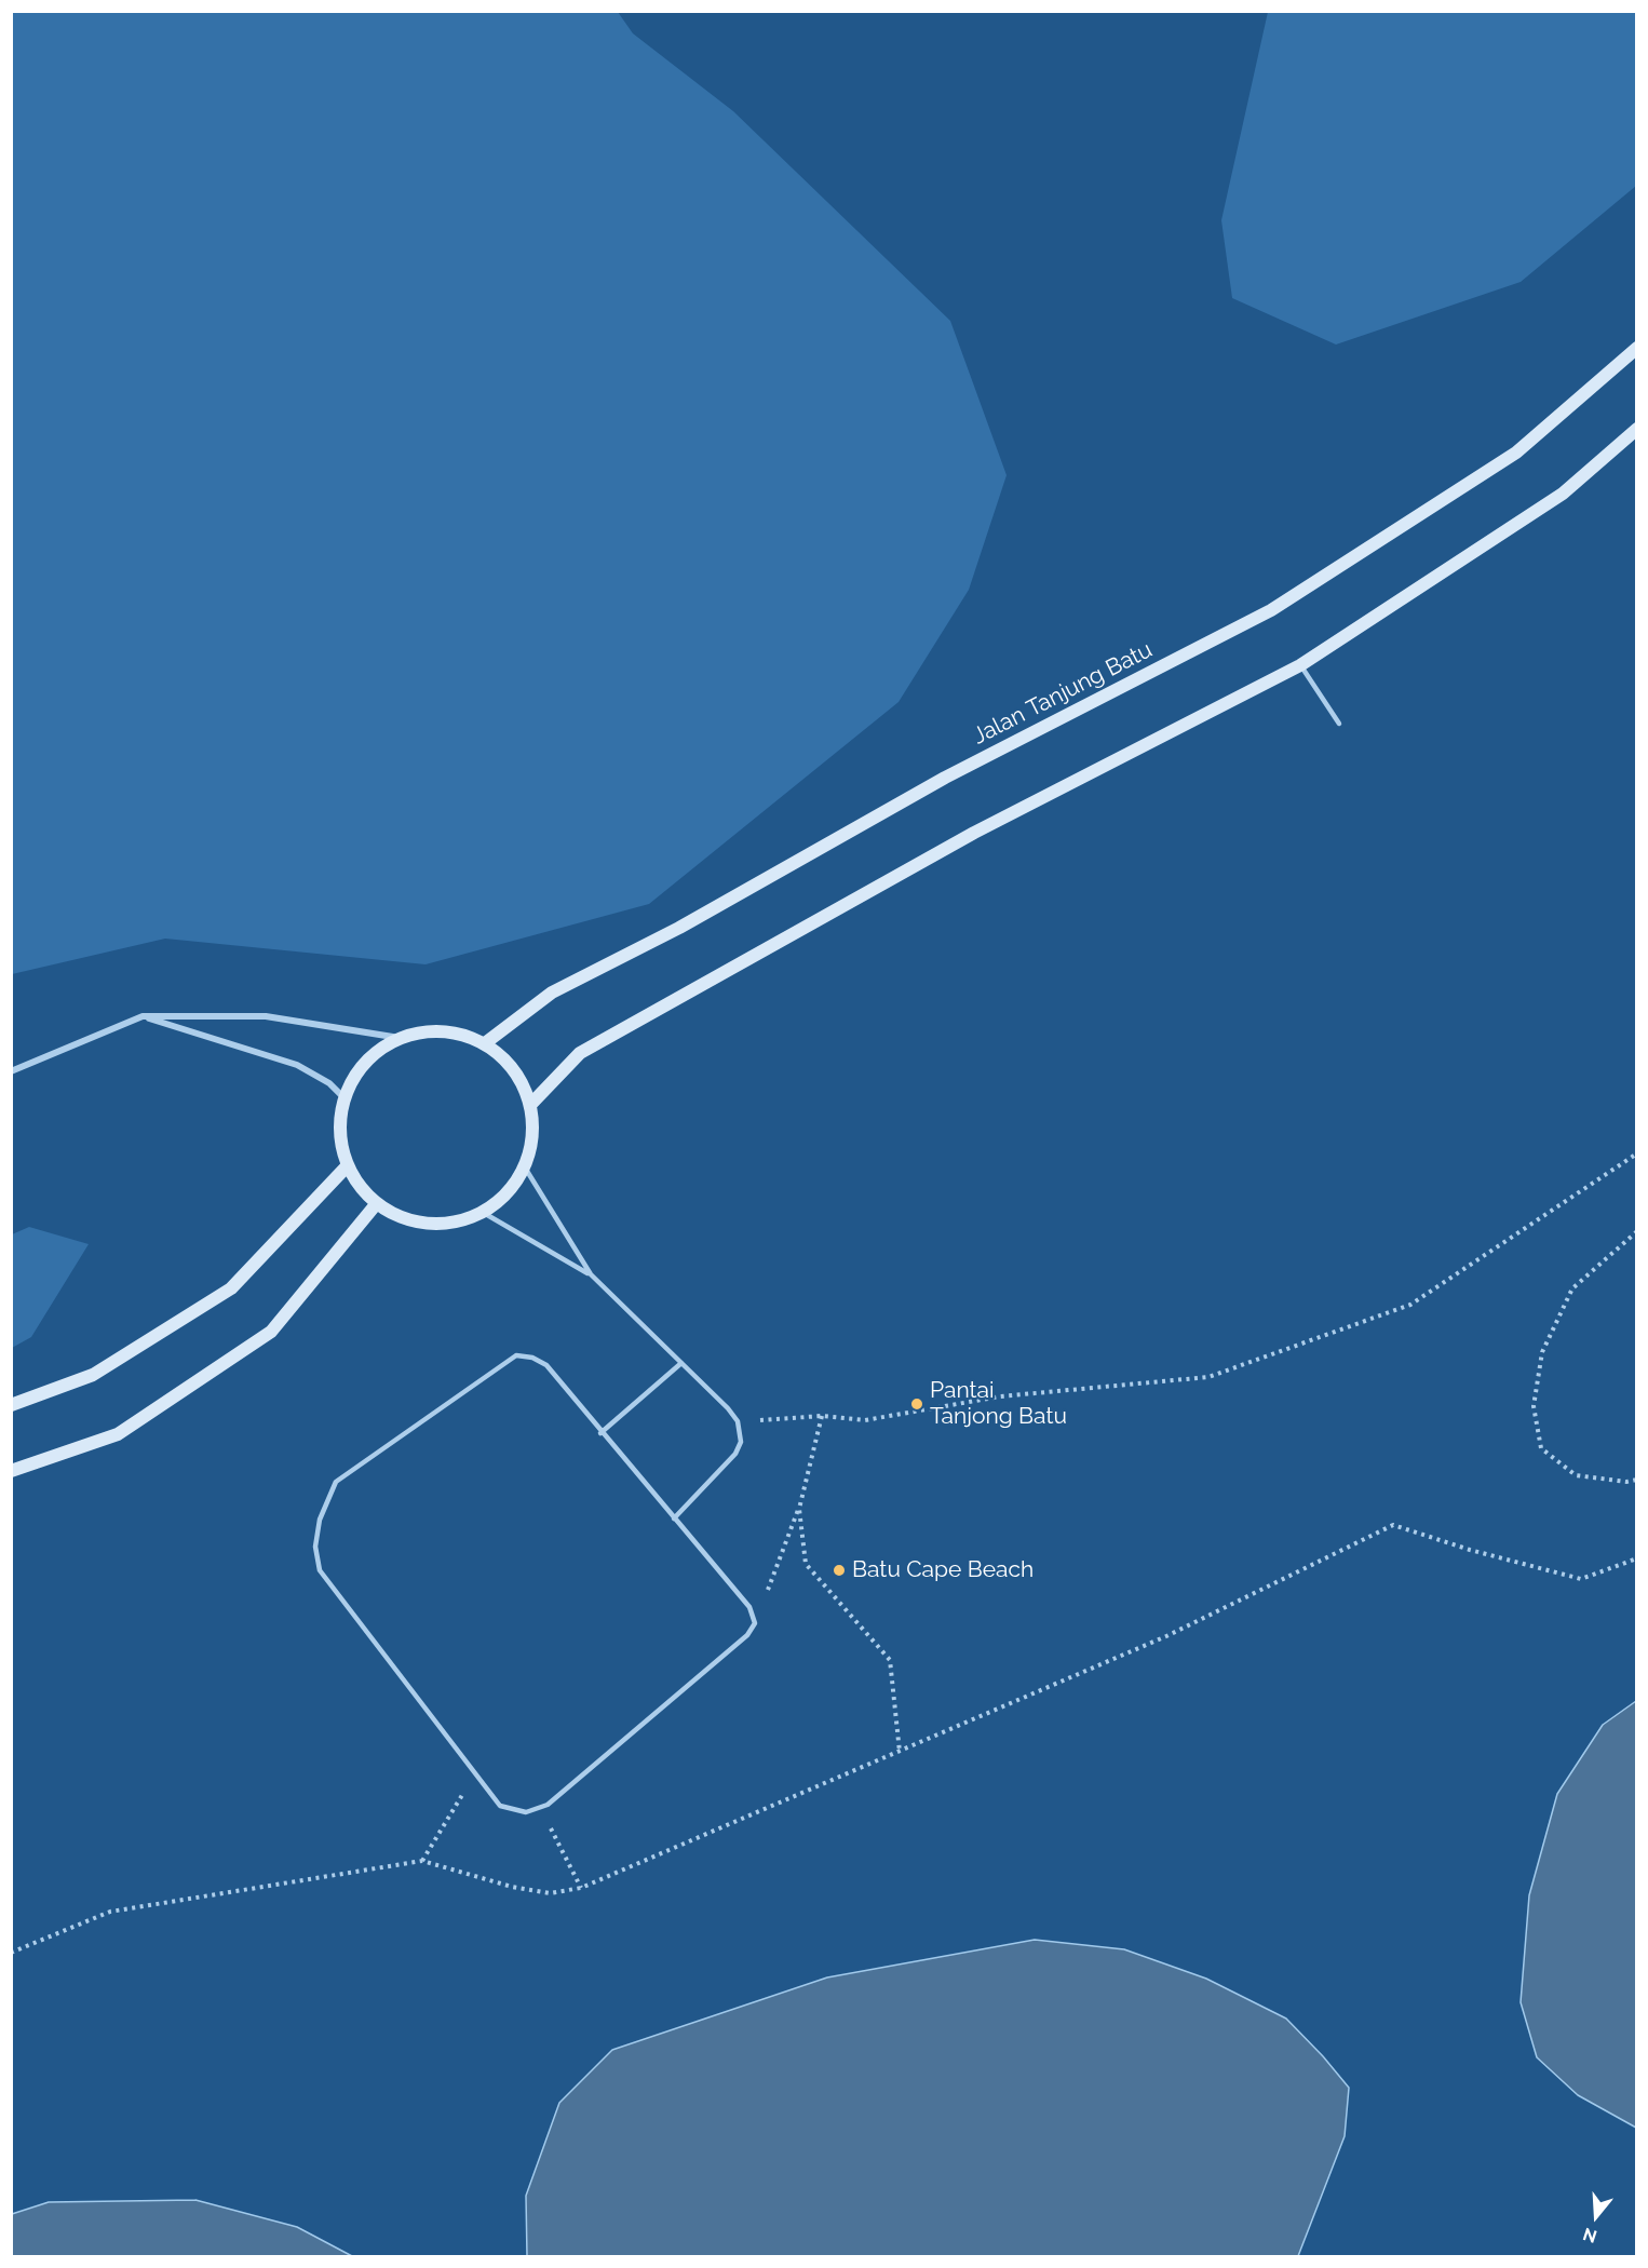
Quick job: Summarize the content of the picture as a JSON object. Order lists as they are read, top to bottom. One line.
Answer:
{"streets":{"street":["Jalan Tanjung Batu"]},"places":["Pantai Tanjong Batu","Batu Cape Beach"],"north":"bottom"}
